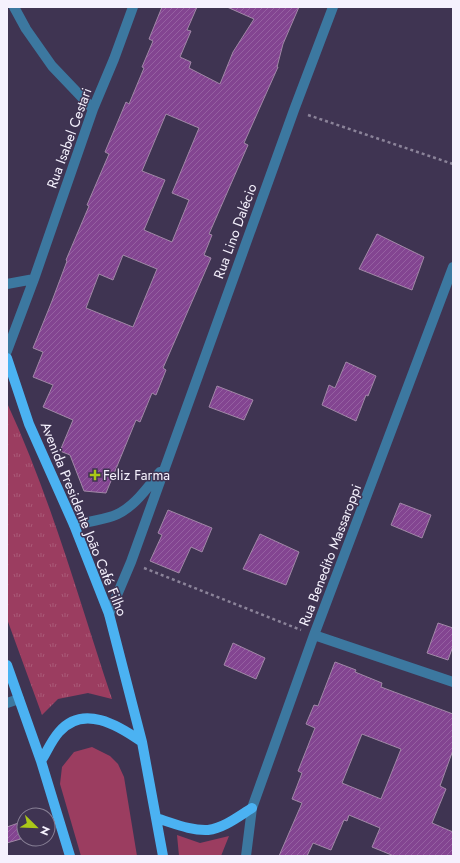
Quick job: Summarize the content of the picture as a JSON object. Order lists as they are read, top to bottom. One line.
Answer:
{"streets":{"main road":["Avenida Presidente João Café Filho"],"street":["Rua Isabel Cestari","Rua Lino Dalécio","Rua Benedito Massaroppi"]},"crossings":[["Rua Lino Dalécio","Avenida Presidente João Café Filho"]],"places":{"health":["Feliz Farma"]},"north":"bottom right"}
